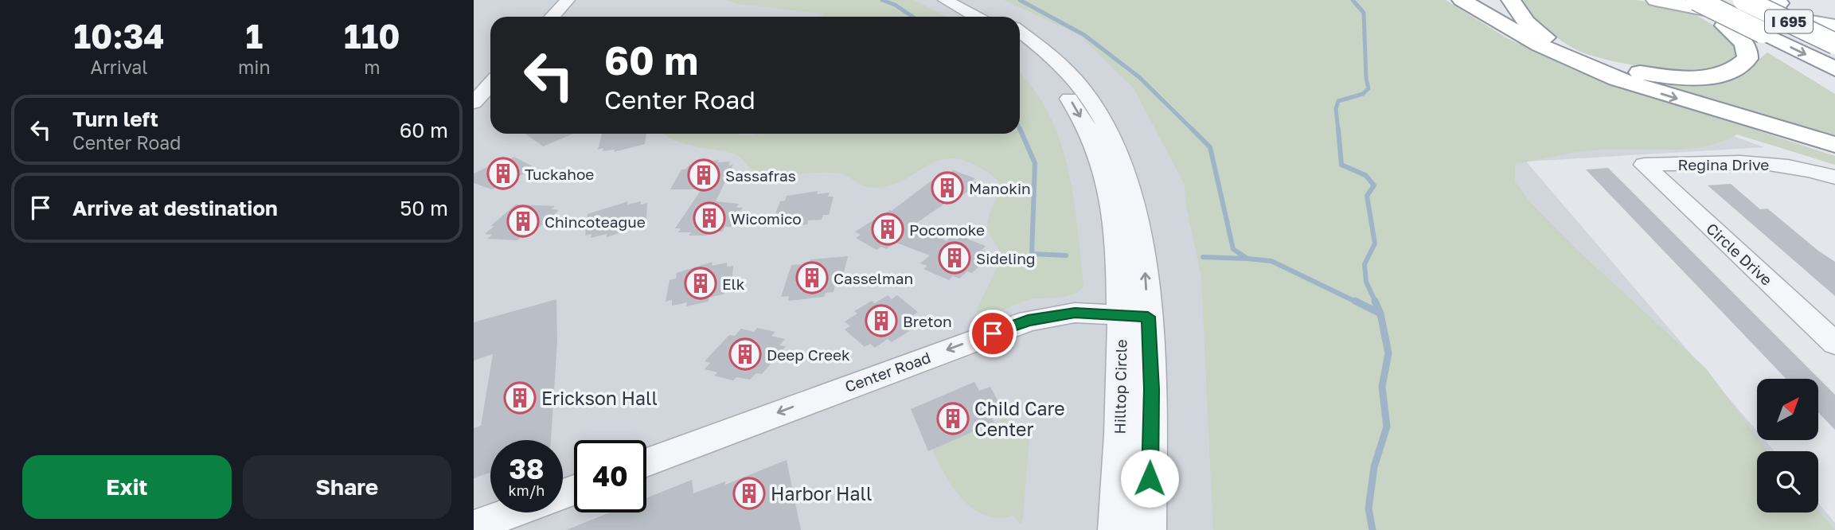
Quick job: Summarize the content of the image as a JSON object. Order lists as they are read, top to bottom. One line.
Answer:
{"streets":{"main road":["I 695"],"street":["Regina Drive","Circle Drive","Center Road","Hilltop Circle"]},"crossings":[["Regina Drive","Circle Drive"],["Center Road","Hilltop Circle"]],"one_way":["Center Road"],"places":{"building":["Tuckahoe","Sassafras","Manokin","Wicomico","Chincoteague","Pocomoke","Sideling","Casselman","Elk","Breton","Deep Creek","Erickson Hall","Child Care Center","Harbor Hall"]},"north":"top right","page":{"eta":["10:34","Arrival","1","min","110","m"],"turn":["60 m","Center Road"],"list":[{"name":"Turn left","note":"Center Road","value":"60 m"},{"name":"Arrive at destination","value":"50 m"}],"speed":"38 km/h","limit":"40","buttons":["Exit","Share"]}}
